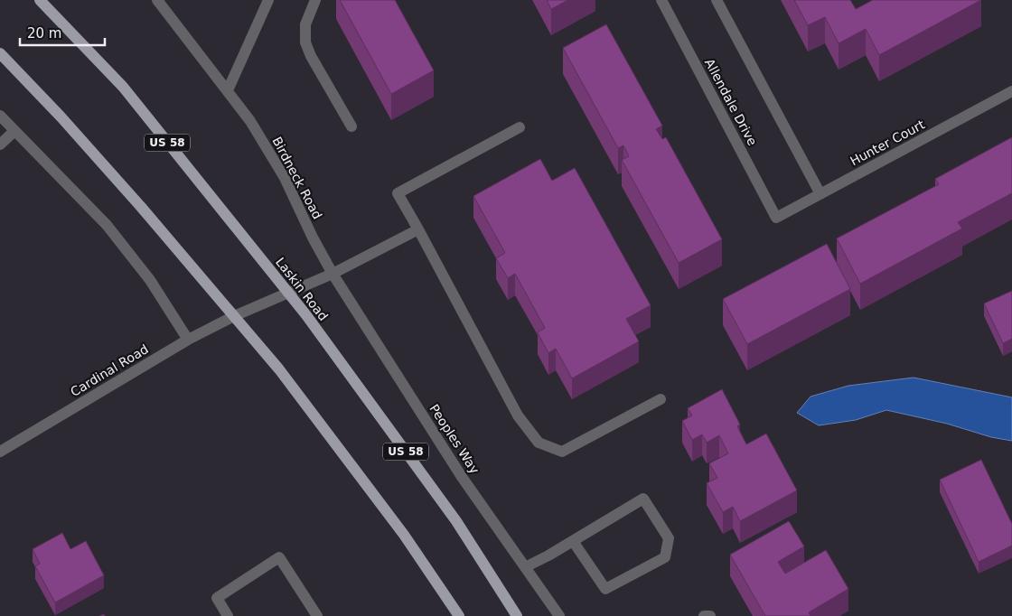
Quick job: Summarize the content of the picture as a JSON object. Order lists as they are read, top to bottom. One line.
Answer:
{"streets":{"main road":["US 58","Laskin Road"],"street":["Allendale Drive","Hunter Court","Birdneck Road","Cardinal Road","Peoples Way"]},"crossings":[["Allendale Drive","Hunter Court"],["Birdneck Road","Peoples Way"]],"scale_bar":"20 m"}
